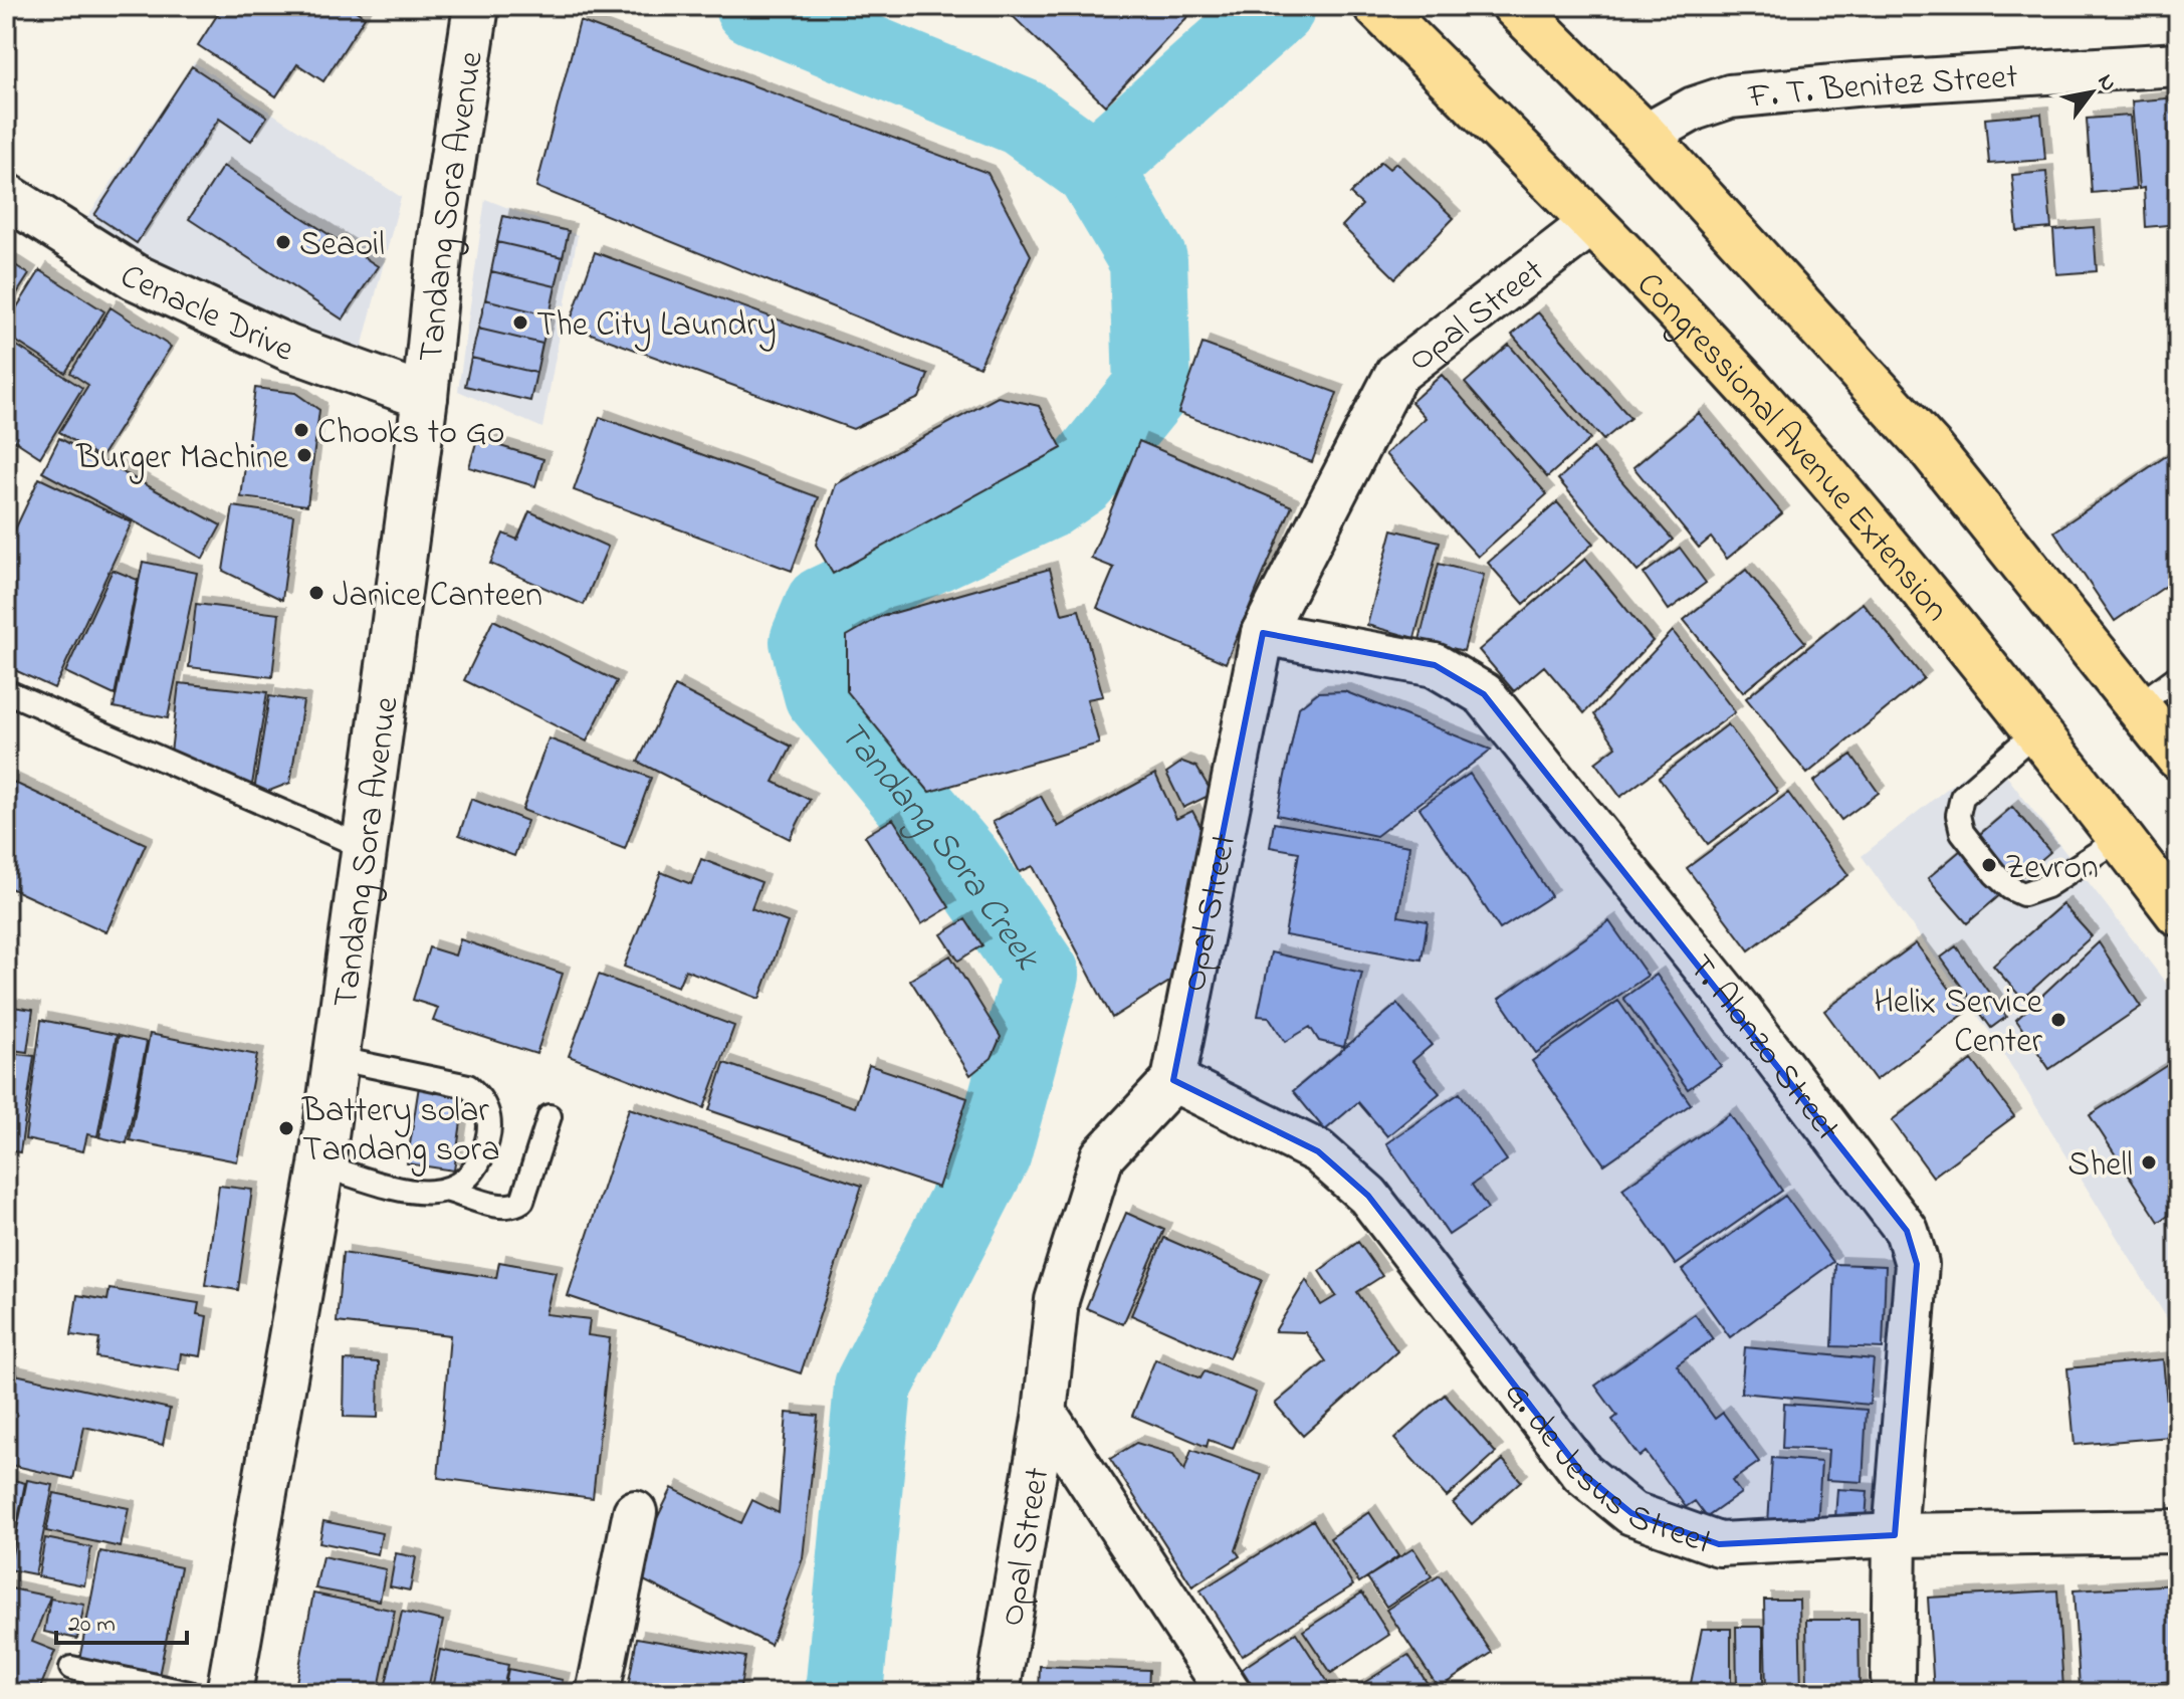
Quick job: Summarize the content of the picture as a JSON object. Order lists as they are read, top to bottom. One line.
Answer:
{"streets":{"main road":["Tandang Sora Avenue","Cenacle Drive","Congressional Avenue Extension"],"street":["F. T. Benitez Street","Opal Street","T. Alonzo Street","G. de Jesus Street"]},"crossings":[["Tandang Sora Avenue","Cenacle Drive"],["Opal Street","Congressional Avenue Extension"],["Opal Street","T. Alonzo Street"],["Opal Street","G. de Jesus Street"],["T. Alonzo Street","G. de Jesus Street"]],"water":["Tandang Sora Creek"],"places":["Seaoil","The City Laundry","Chooks to Go","Burger Machine","Janice Canteen","Zevron","Helix Service Center","Battery solar Tandang sora","Shell"],"scale_bar":"20 m","north":"top right"}
